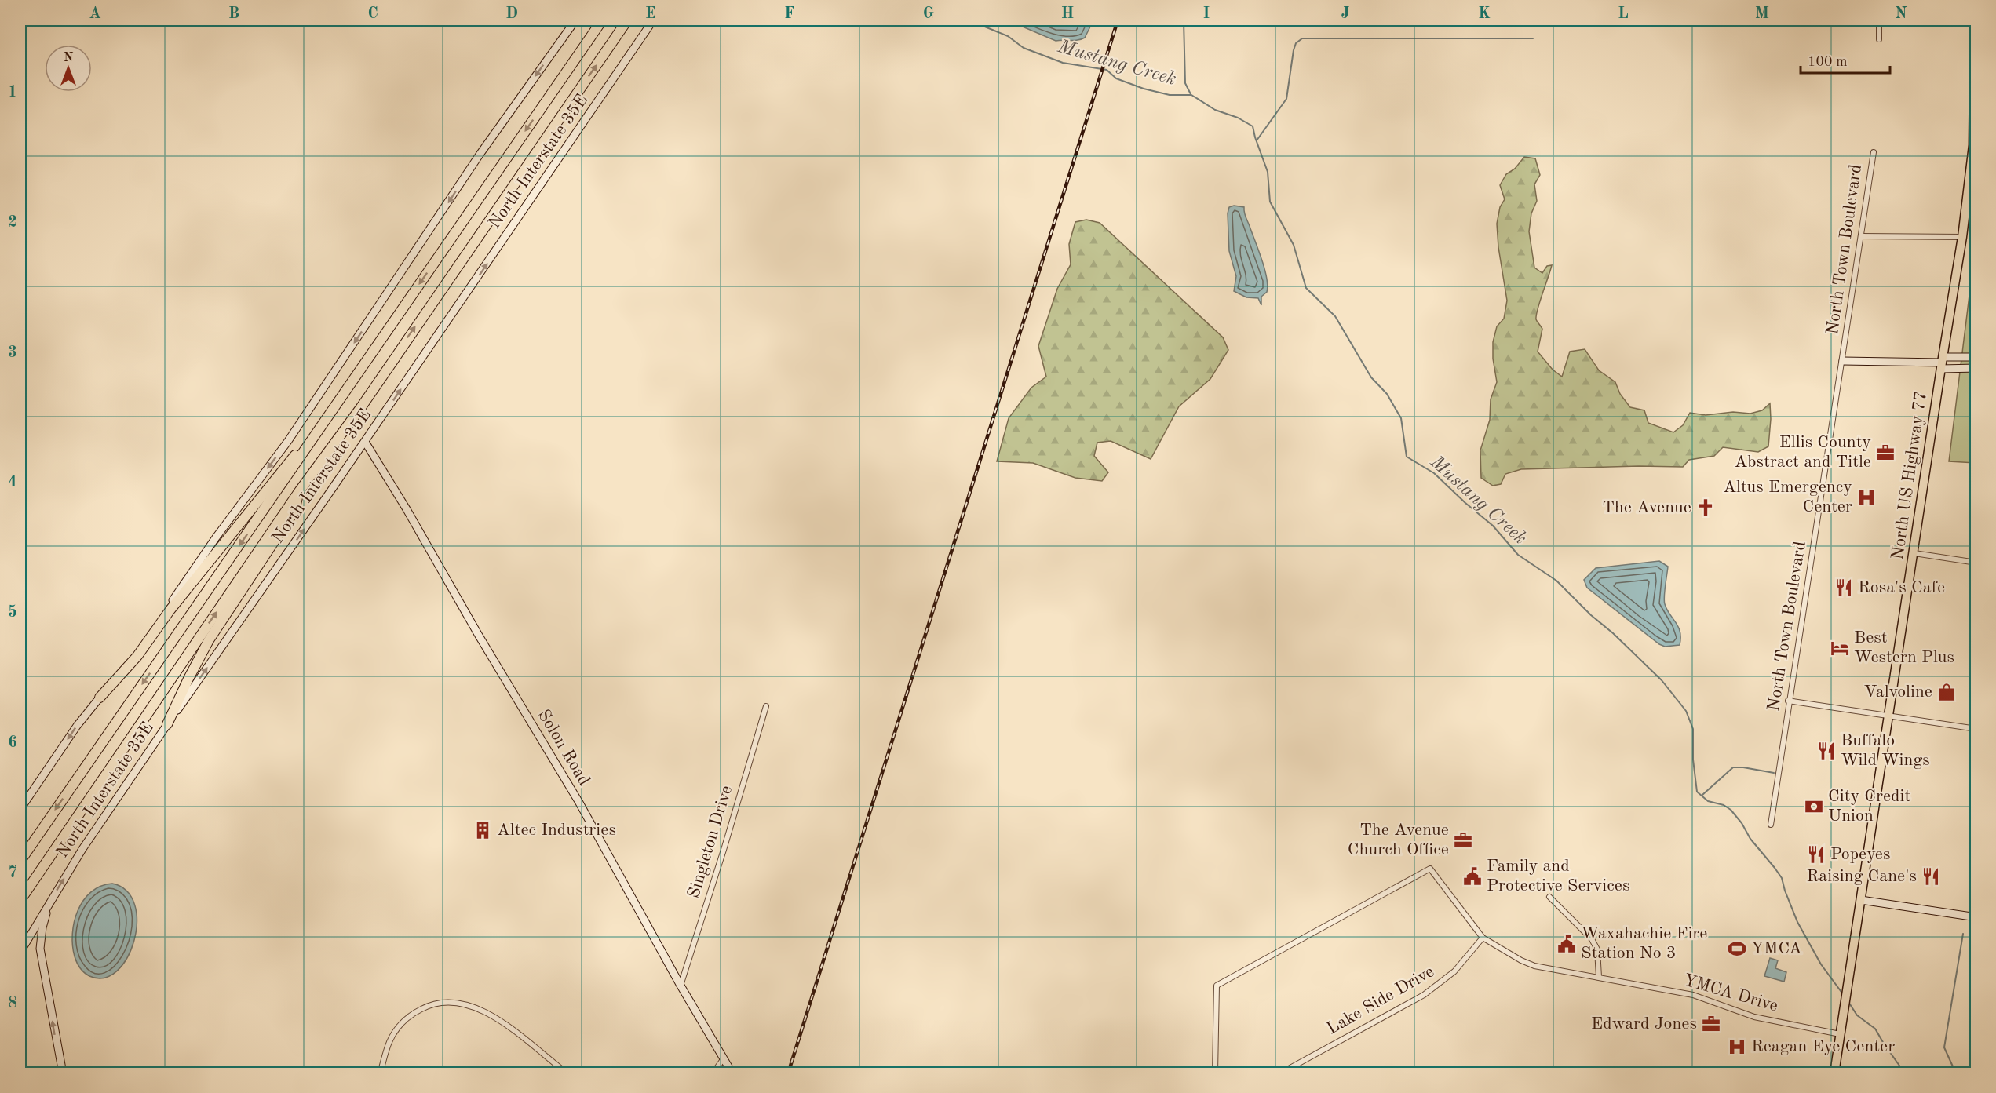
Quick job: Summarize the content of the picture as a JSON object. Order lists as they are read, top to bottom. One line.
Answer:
{"streets":{"main road":["North US Highway 77"],"street":["North Interstate 35E","North Town Boulevard","Solon Road","Singleton Drive","YMCA Drive","Lake Side Drive"]},"crossings":[["North Interstate 35E","Solon Road"],["North US Highway 77","YMCA Drive"],["Solon Road","Singleton Drive"],["YMCA Drive","Lake Side Drive"]],"one_way":["North Interstate 35E"],"water":["Mustang Creek"],"places":{"office":["Ellis County Abstract and Title","The Avenue Church Office","Edward Jones"],"hospital":["Altus Emergency Center","Reagan Eye Center"],"church":["The Avenue"],"restaurant":["Rosa's Cafe","Buffalo Wild Wings","Popeyes","Raising Cane's"],"hotel":["Best Western Plus"],"shop":["Valvoline"],"bank":["City Credit Union"],"building":["Altec Industries"],"public building":["Family and Protective Services","Waxahachie Fire Station No 3"],"sports":["YMCA"]},"scale_bar":"100 m","north":"top","grid":{"columns":["A","B","C","D","E","F","G","H","I","J","K","L","M","N"],"rows":["1","2","3","4","5","6","7","8"]}}
